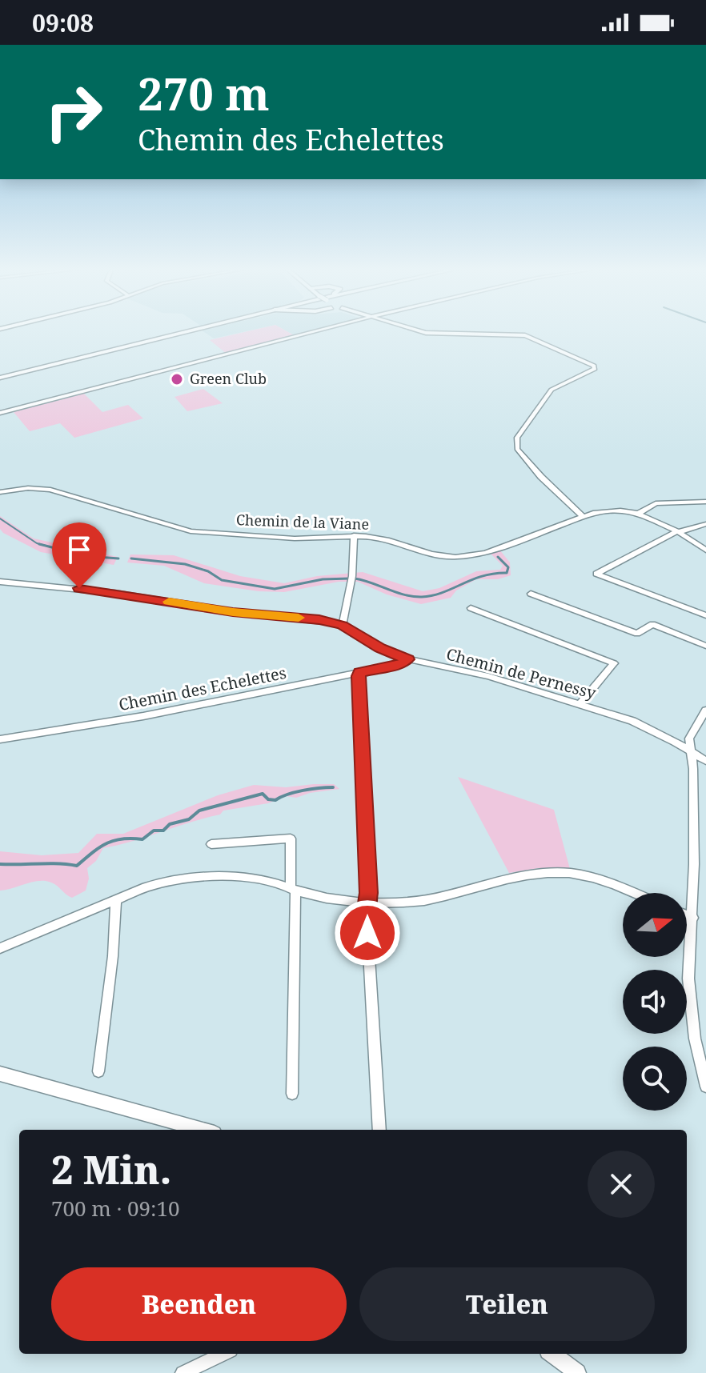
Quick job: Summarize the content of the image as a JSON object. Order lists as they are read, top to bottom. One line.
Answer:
{"streets":{"street":["Chemin de la Viane","Chemin de Pernessy","Chemin des Echelettes"]},"crossings":[["Chemin de Pernessy","Chemin des Echelettes"]],"places":["Green Club"],"north":"right","page":{"status":"09:08","turn":["270 m","Chemin des Echelettes"],"heading":["2 Min.","700 m · 09:10"],"buttons":["Beenden","Teilen"]}}
